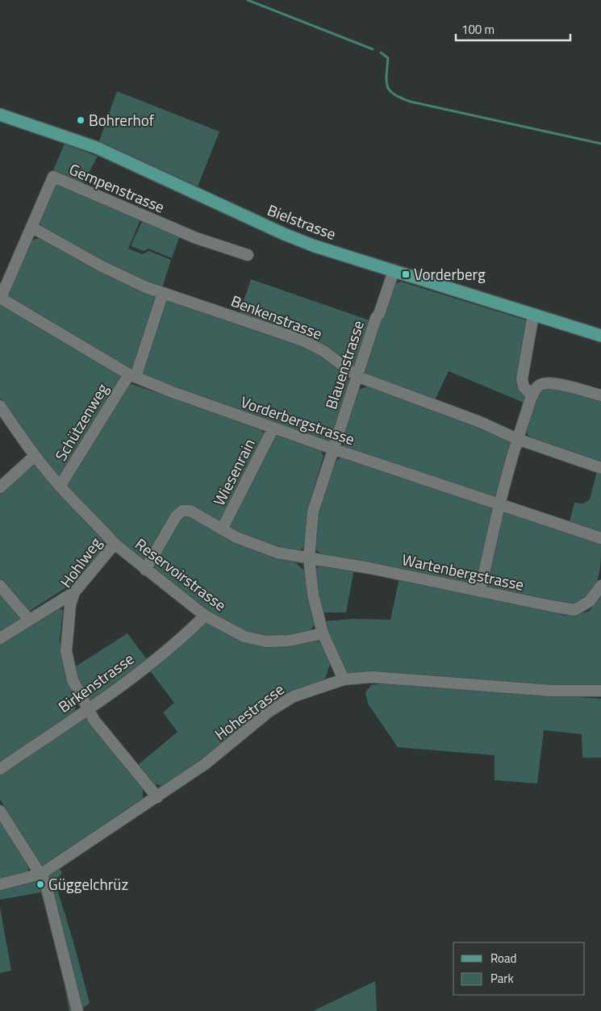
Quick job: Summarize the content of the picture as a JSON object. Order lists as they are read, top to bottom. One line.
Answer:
{"streets":{"main road":["Bielstrasse"],"street":["Gempenstrasse","Benkenstrasse","Blauenstrasse","Vorderbergstrasse","Schützenweg","Wiesenrain","Hohlweg","Wartenbergstrasse","Reservoirstrasse","Birkenstrasse","Hohestrasse"]},"crossings":[["Gempenstrasse","Benkenstrasse"],["Gempenstrasse","Vorderbergstrasse"],["Bielstrasse","Blauenstrasse"],["Benkenstrasse","Blauenstrasse"],["Benkenstrasse","Schützenweg"],["Blauenstrasse","Vorderbergstrasse"],["Blauenstrasse","Wartenbergstrasse"],["Blauenstrasse","Reservoirstrasse"],["Blauenstrasse","Hohestrasse"],["Vorderbergstrasse","Schützenweg"],["Vorderbergstrasse","Wiesenrain"],["Schützenweg","Hohlweg"],["Wiesenrain","Wartenbergstrasse"],["Hohlweg","Reservoirstrasse"],["Hohlweg","Birkenstrasse"],["Hohlweg","Hohestrasse"],["Wartenbergstrasse","Reservoirstrasse"],["Reservoirstrasse","Birkenstrasse"]],"places":{"other":["Bohrerhof","Güggelchrüz"],"transit":["Vorderberg"]},"legend":["Road","Park"],"scale_bar":"100 m"}
